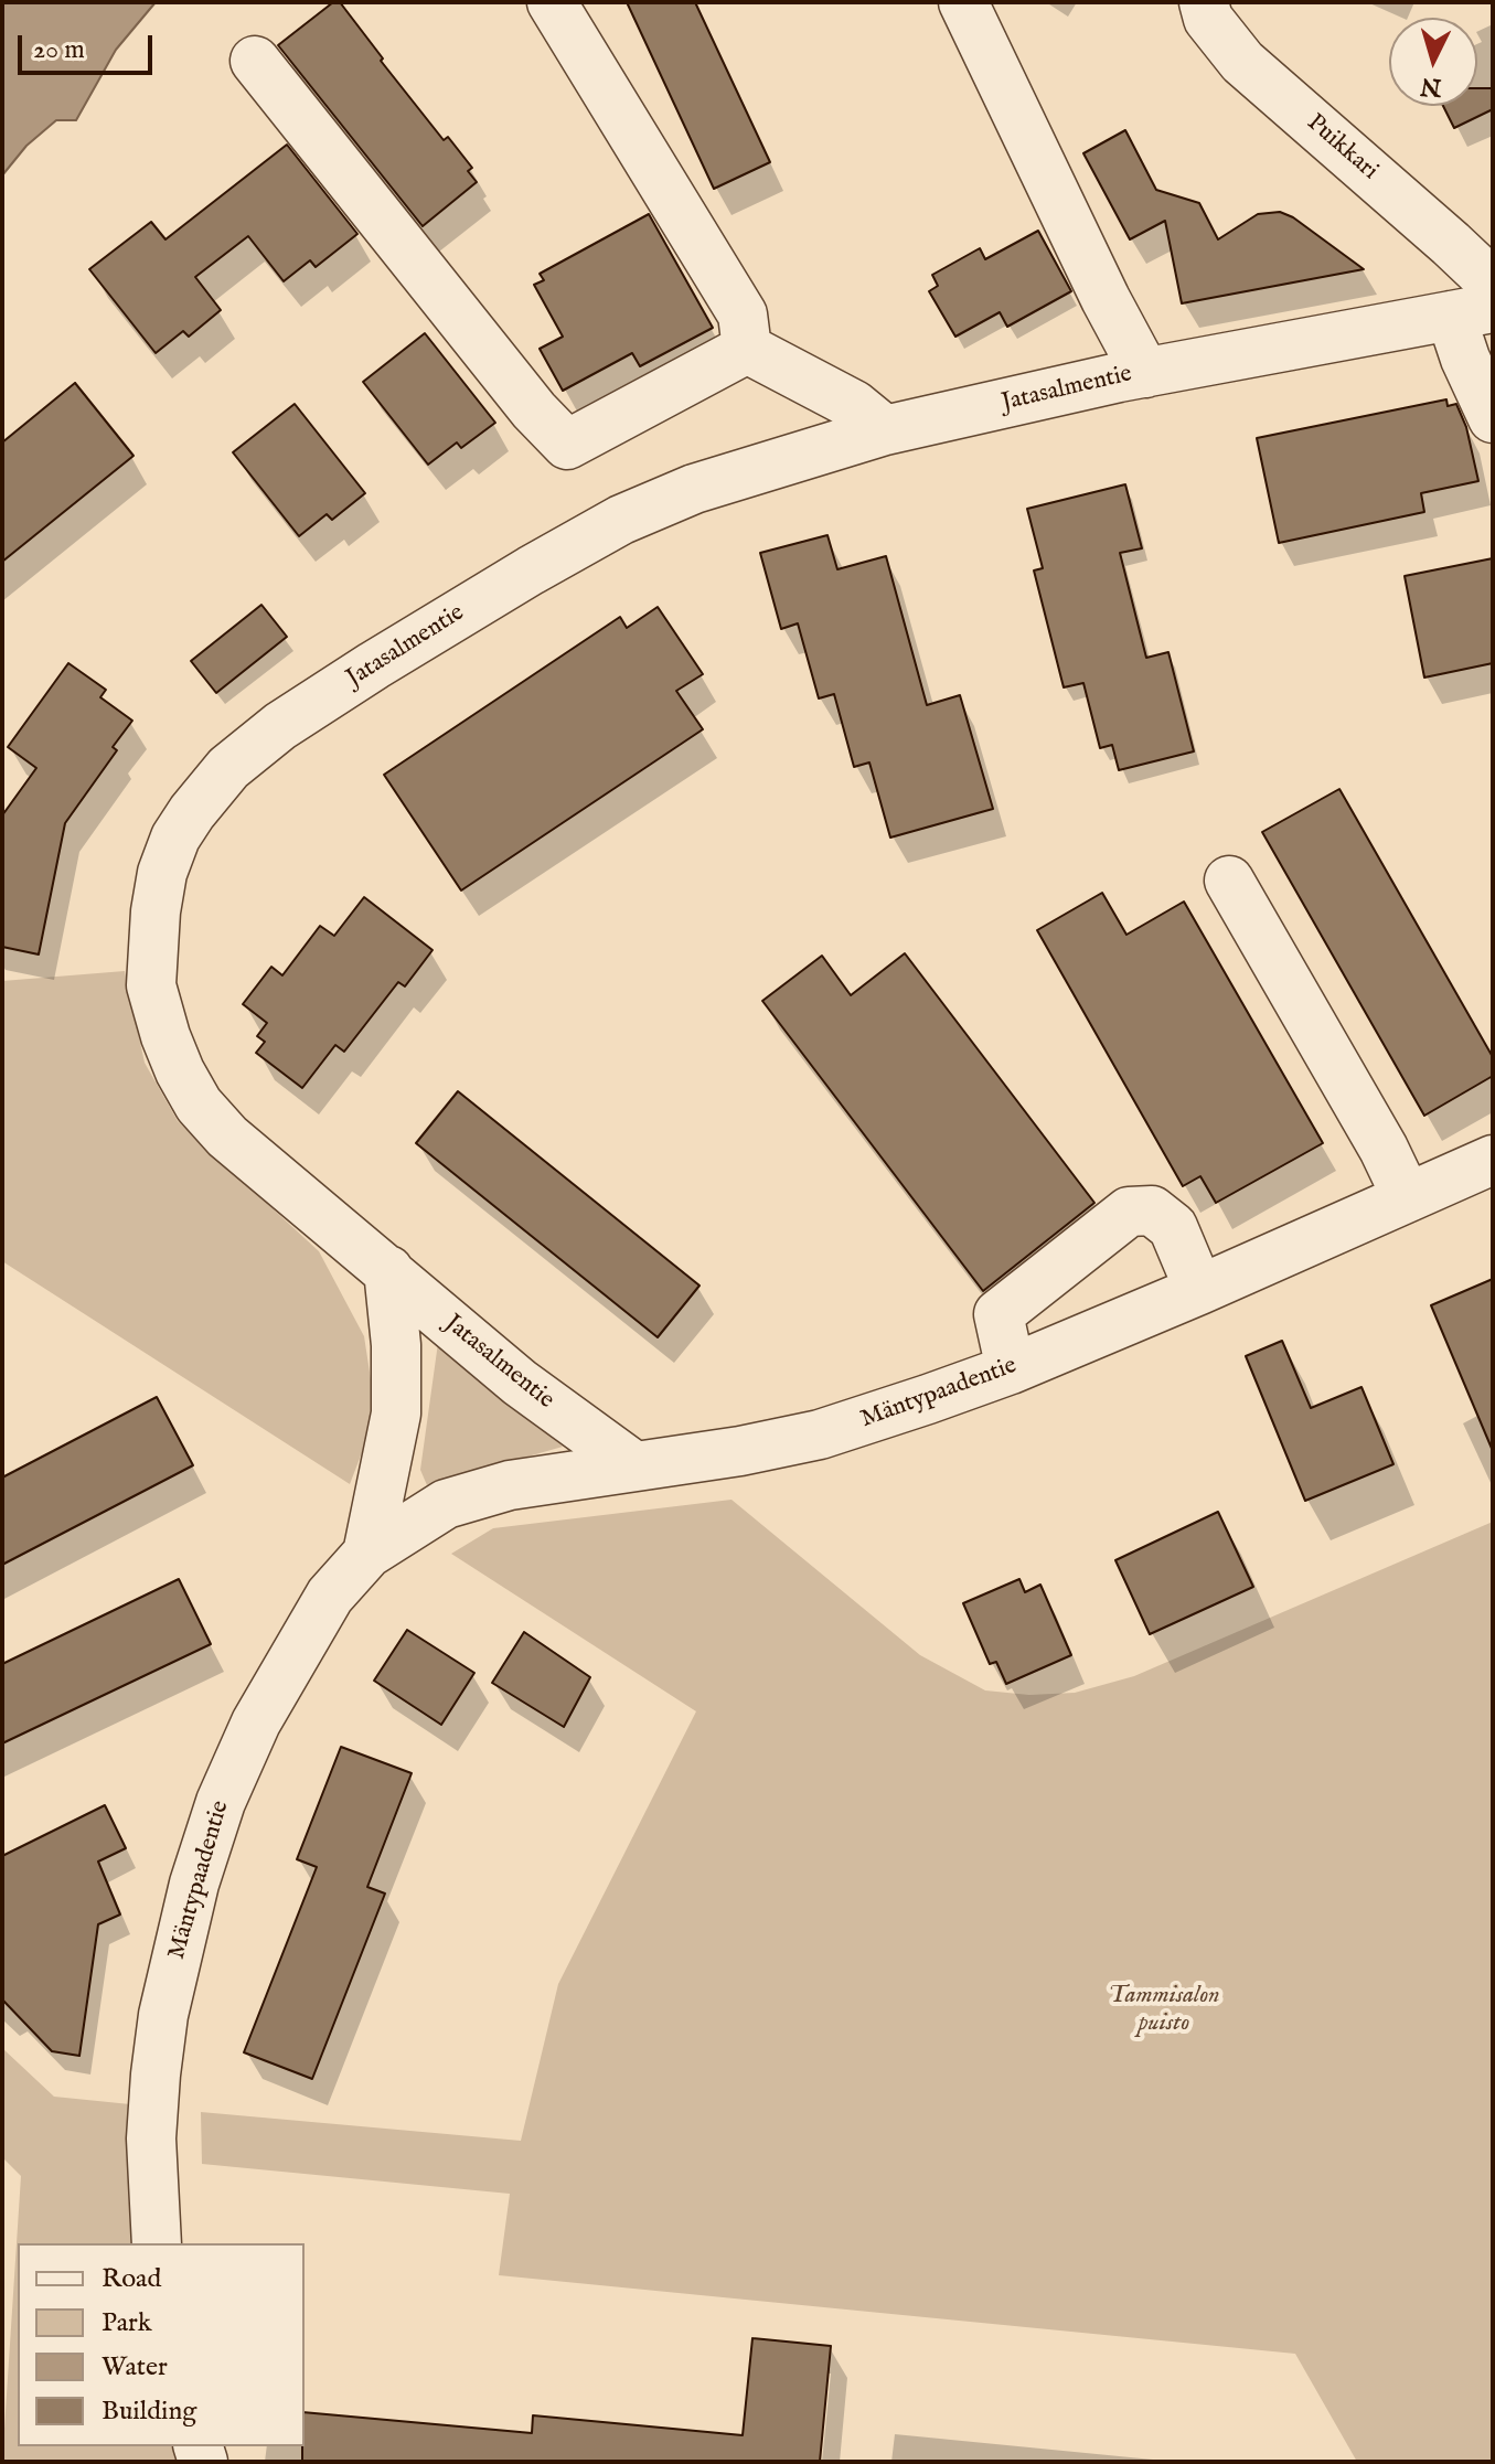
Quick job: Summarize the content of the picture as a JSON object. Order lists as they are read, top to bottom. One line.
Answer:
{"streets":{"street":["Puikkari","Jatasalmentie","Mäntypaadentie"]},"crossings":[["Jatasalmentie","Mäntypaadentie"]],"parks":["Tammisalon puisto"],"legend":["Road","Park","Water","Building"],"scale_bar":"20 m","north":"bottom"}
